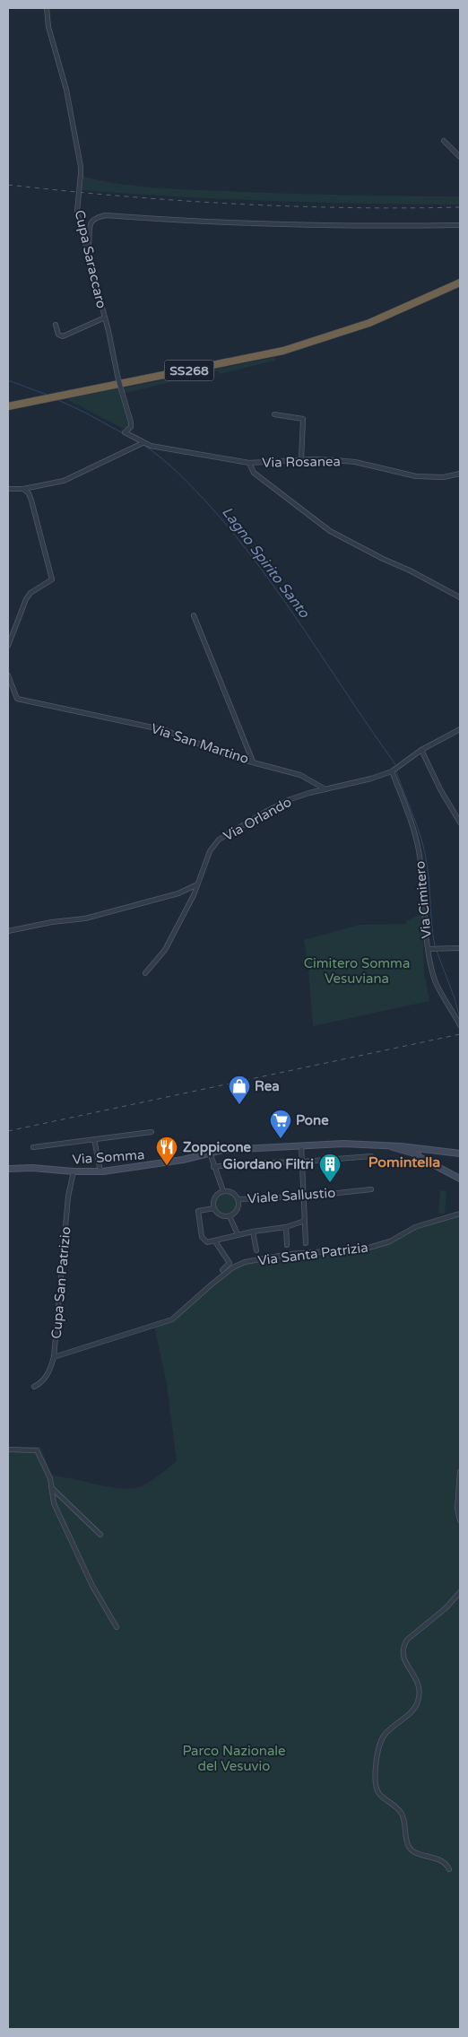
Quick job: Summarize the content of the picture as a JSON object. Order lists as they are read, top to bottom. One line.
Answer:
{"streets":{"highway":["SS268"],"main road":["Via Somma"],"street":["Cupa Saraccaro","Via Rosanea","Via San Martino","Via Orlando","Via Cimitero","Viale Sallustio","Via Santa Patrizia","Cupa San Patrizio"]},"crossings":[["Cupa Saraccaro","Via Rosanea"],["Via San Martino","Via Orlando"],["Via Orlando","Via Cimitero"],["Via Somma","Cupa San Patrizio"],["Via Santa Patrizia","Cupa San Patrizio"]],"districts":["Pomintella"],"water":["Lagno Spirito Santo"],"parks":["Cimitero Somma Vesuviana","Parco Nazionale del Vesuvio"],"places":{"shop":["Rea"],"supermarket":["Pone"],"restaurant":["Zoppicone"],"building":["Giordano Filtri"]}}
